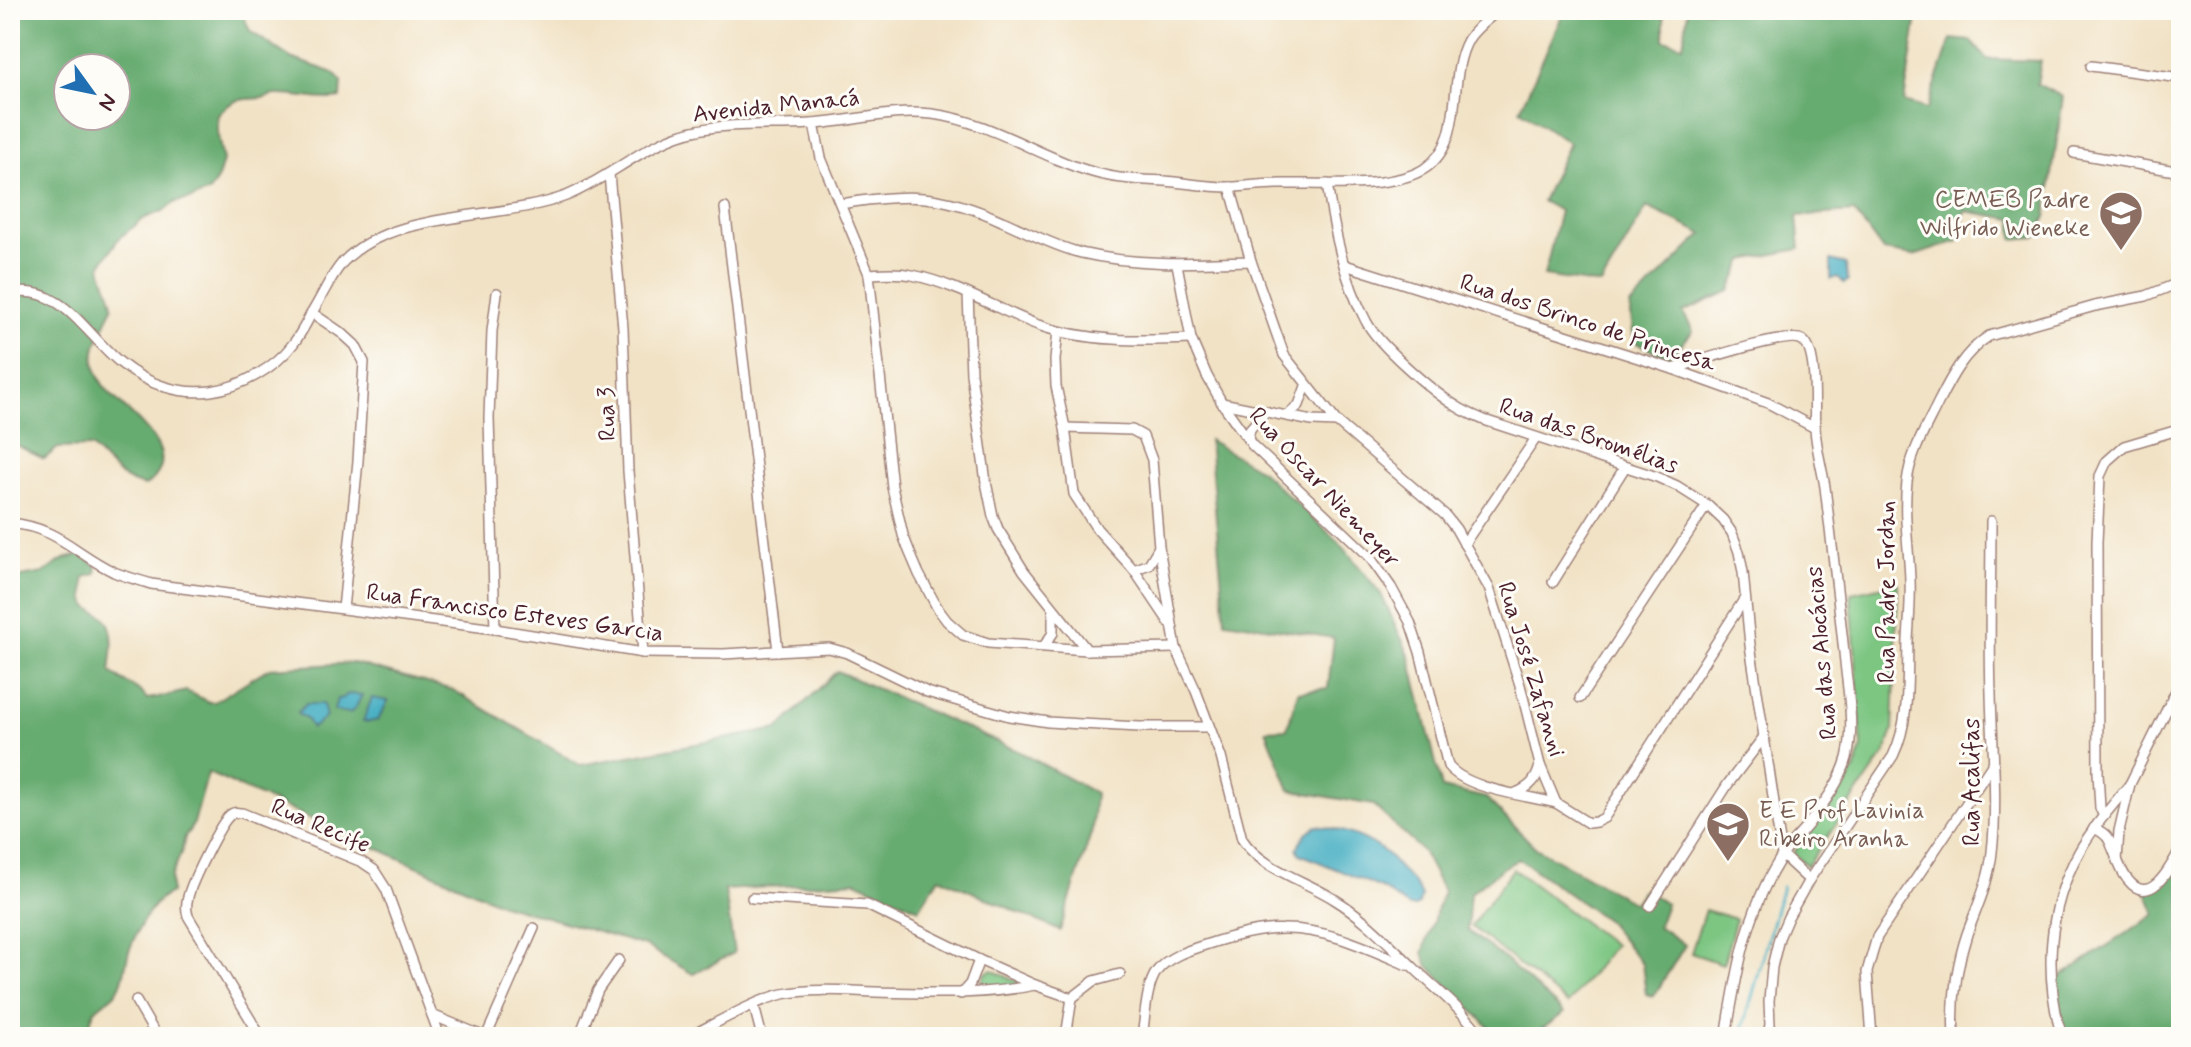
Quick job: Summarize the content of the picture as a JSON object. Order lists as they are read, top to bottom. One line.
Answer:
{"streets":{"street":["Avenida Manacá","Rua dos Brinco de Princesa","Rua 3","Rua das Bromélias","Rua Oscar Niemeyer","Rua Padre Jordan","Rua Francisco Esteves Garcia","Rua das Alocácias","Rua José Zafanni","Rua Acalifas","Rua Recife"]},"crossings":[["Avenida Manacá","Rua 3"],["Avenida Manacá","Rua das Bromélias"],["Avenida Manacá","Rua José Zafanni"],["Rua dos Brinco de Princesa","Rua das Bromélias"],["Rua dos Brinco de Princesa","Rua das Alocácias"],["Rua 3","Rua Francisco Esteves Garcia"],["Rua das Bromélias","Rua das Alocácias"],["Rua Oscar Niemeyer","Rua José Zafanni"]],"places":{"school or university":["CEMEB Padre Wilfrido Wieneke","E E Prof Lavinia Ribeiro Aranha"]},"north":"bottom right"}
